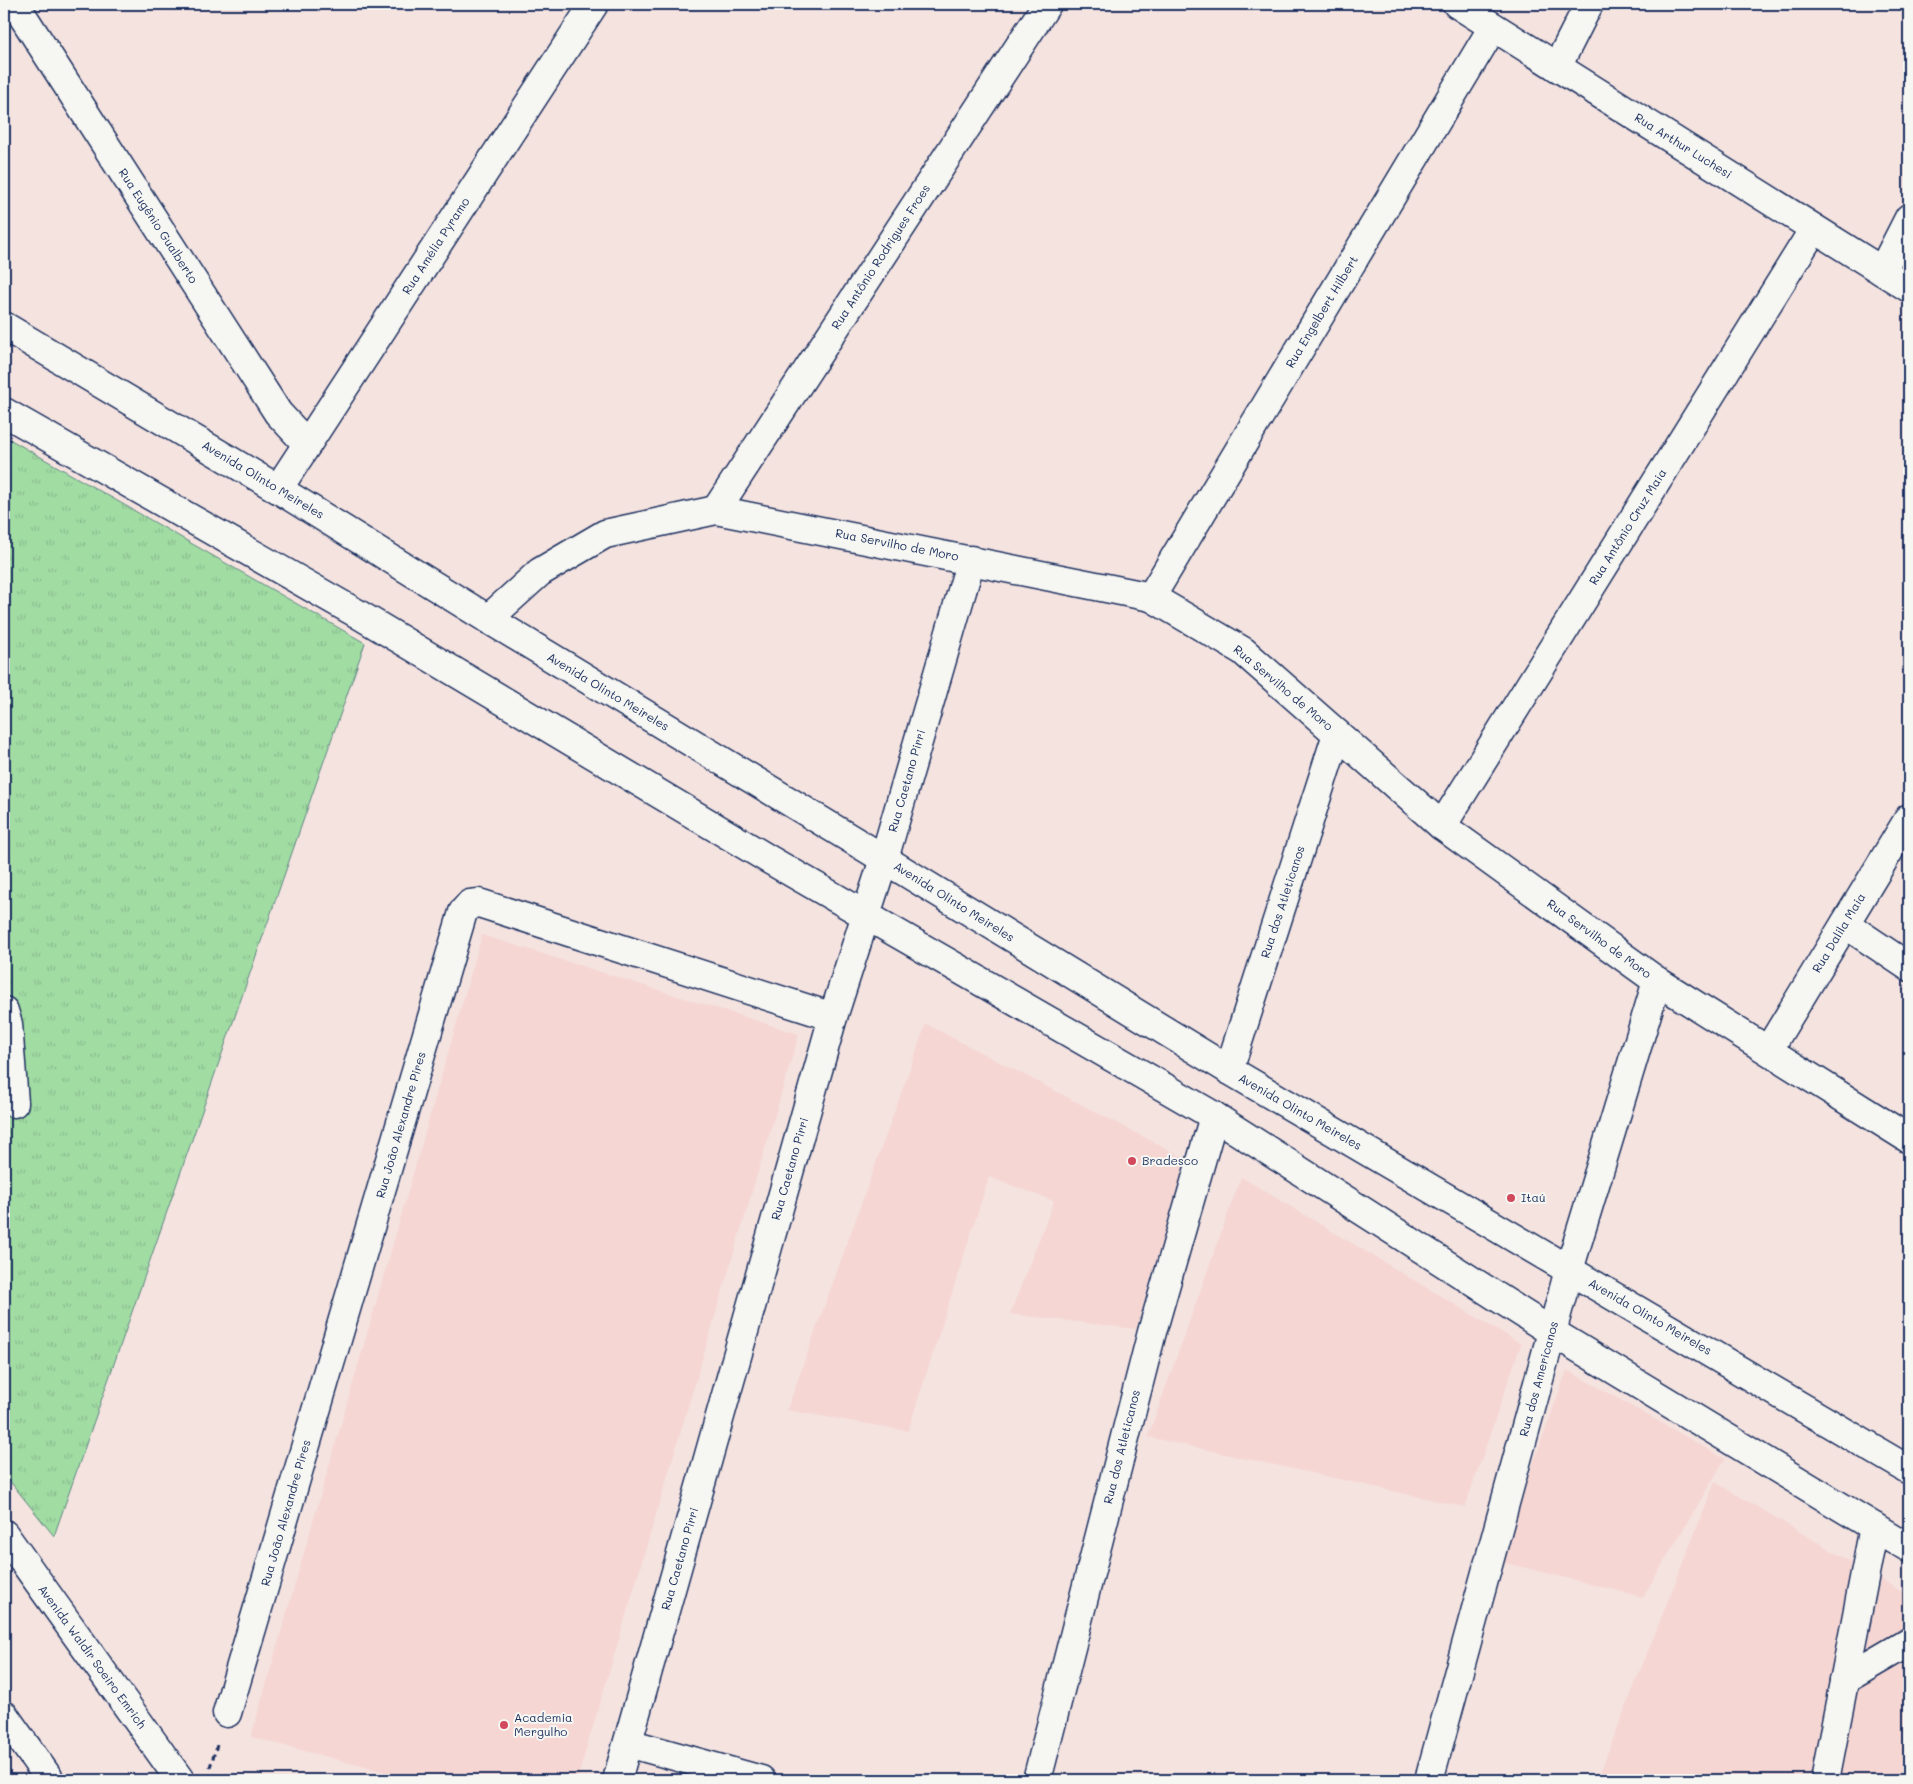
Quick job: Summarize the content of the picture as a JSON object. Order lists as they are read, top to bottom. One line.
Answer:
{"streets":{"street":["Rua Arthur Luchesi","Rua Eugênio Gualberto","Rua Amélia Pyramo","Rua Antônio Rodrigues Froes","Rua Engelbert Hilbert","Avenida Olinto Meireles","Rua Antônio Cruz Maia","Rua Servilho de Moro","Rua Caetano Pirri","Rua dos Atleticanos","Rua Dalila Maia","Rua João Alexandre Pires","Rua dos Americanos","Avenida Waldir Soeiro Emrich"]},"crossings":[["Rua Arthur Luchesi","Rua Engelbert Hilbert"],["Rua Arthur Luchesi","Rua Antônio Cruz Maia"],["Rua Eugênio Gualberto","Rua Amélia Pyramo"],["Rua Amélia Pyramo","Avenida Olinto Meireles"],["Rua Antônio Rodrigues Froes","Rua Servilho de Moro"],["Rua Engelbert Hilbert","Rua Servilho de Moro"],["Avenida Olinto Meireles","Rua Servilho de Moro"],["Avenida Olinto Meireles","Rua Caetano Pirri"],["Avenida Olinto Meireles","Rua dos Atleticanos"],["Avenida Olinto Meireles","Rua dos Americanos"],["Rua Antônio Cruz Maia","Rua Servilho de Moro"],["Rua Servilho de Moro","Rua Caetano Pirri"],["Rua Servilho de Moro","Rua dos Atleticanos"],["Rua Servilho de Moro","Rua Dalila Maia"],["Rua Servilho de Moro","Rua dos Americanos"],["Rua Caetano Pirri","Rua João Alexandre Pires"]],"places":["Bradesco","Itaú","Academia Mergulho"]}
